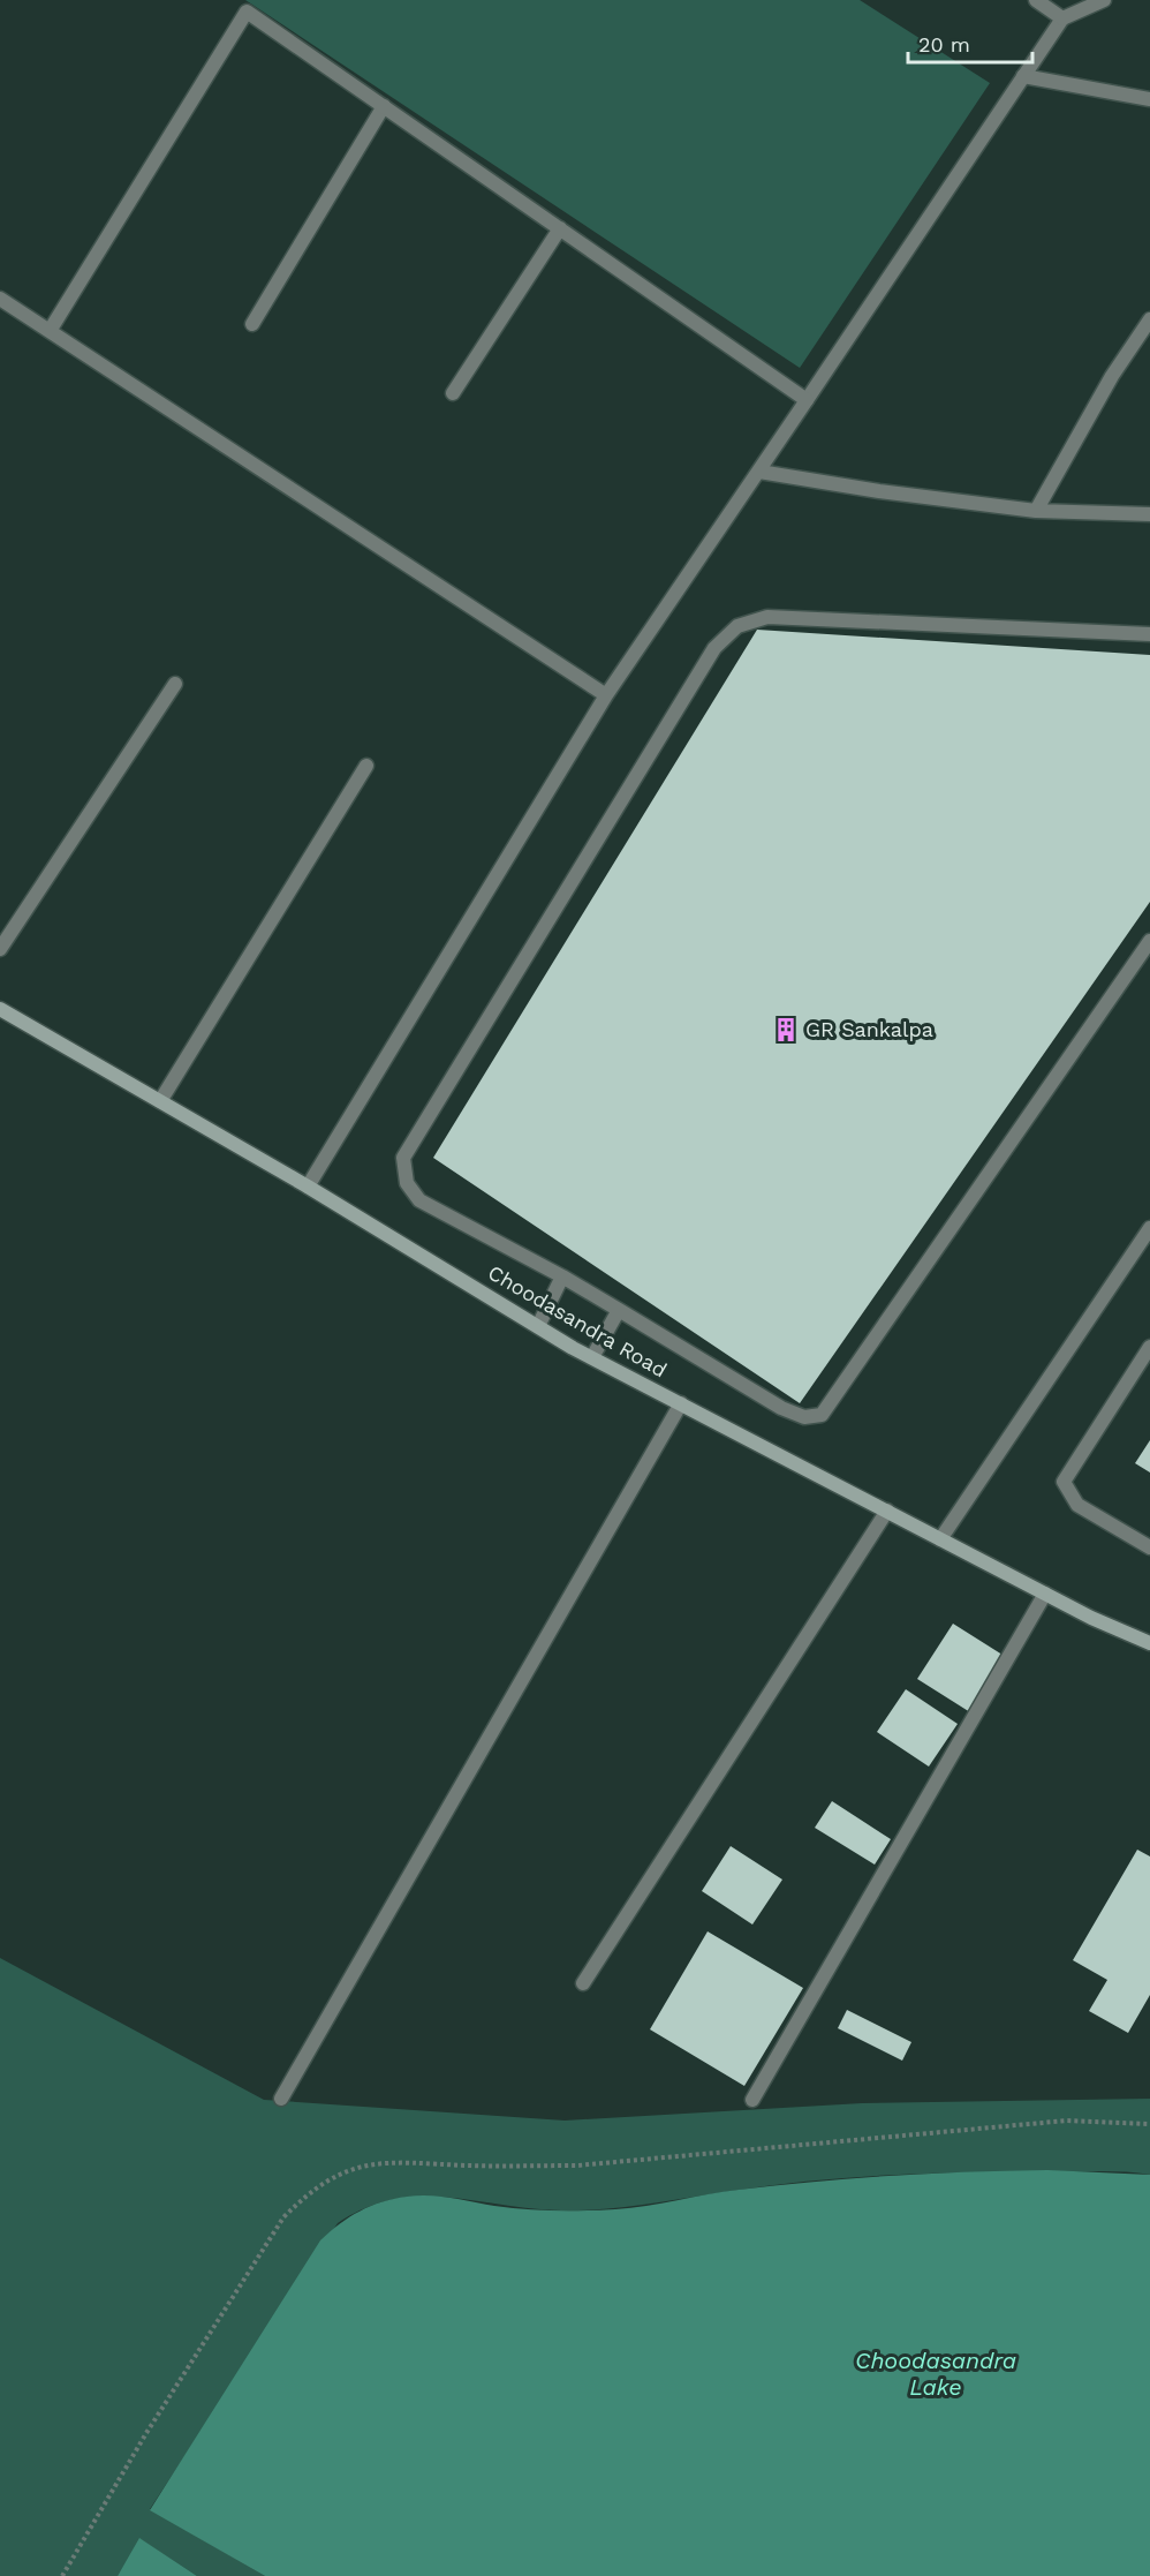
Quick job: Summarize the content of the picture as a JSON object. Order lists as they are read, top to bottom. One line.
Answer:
{"streets":{"street":["Choodasandra Road"]},"water":["Choodasandra Lake"],"places":{"building":["GR Sankalpa"]},"scale_bar":"20 m"}
